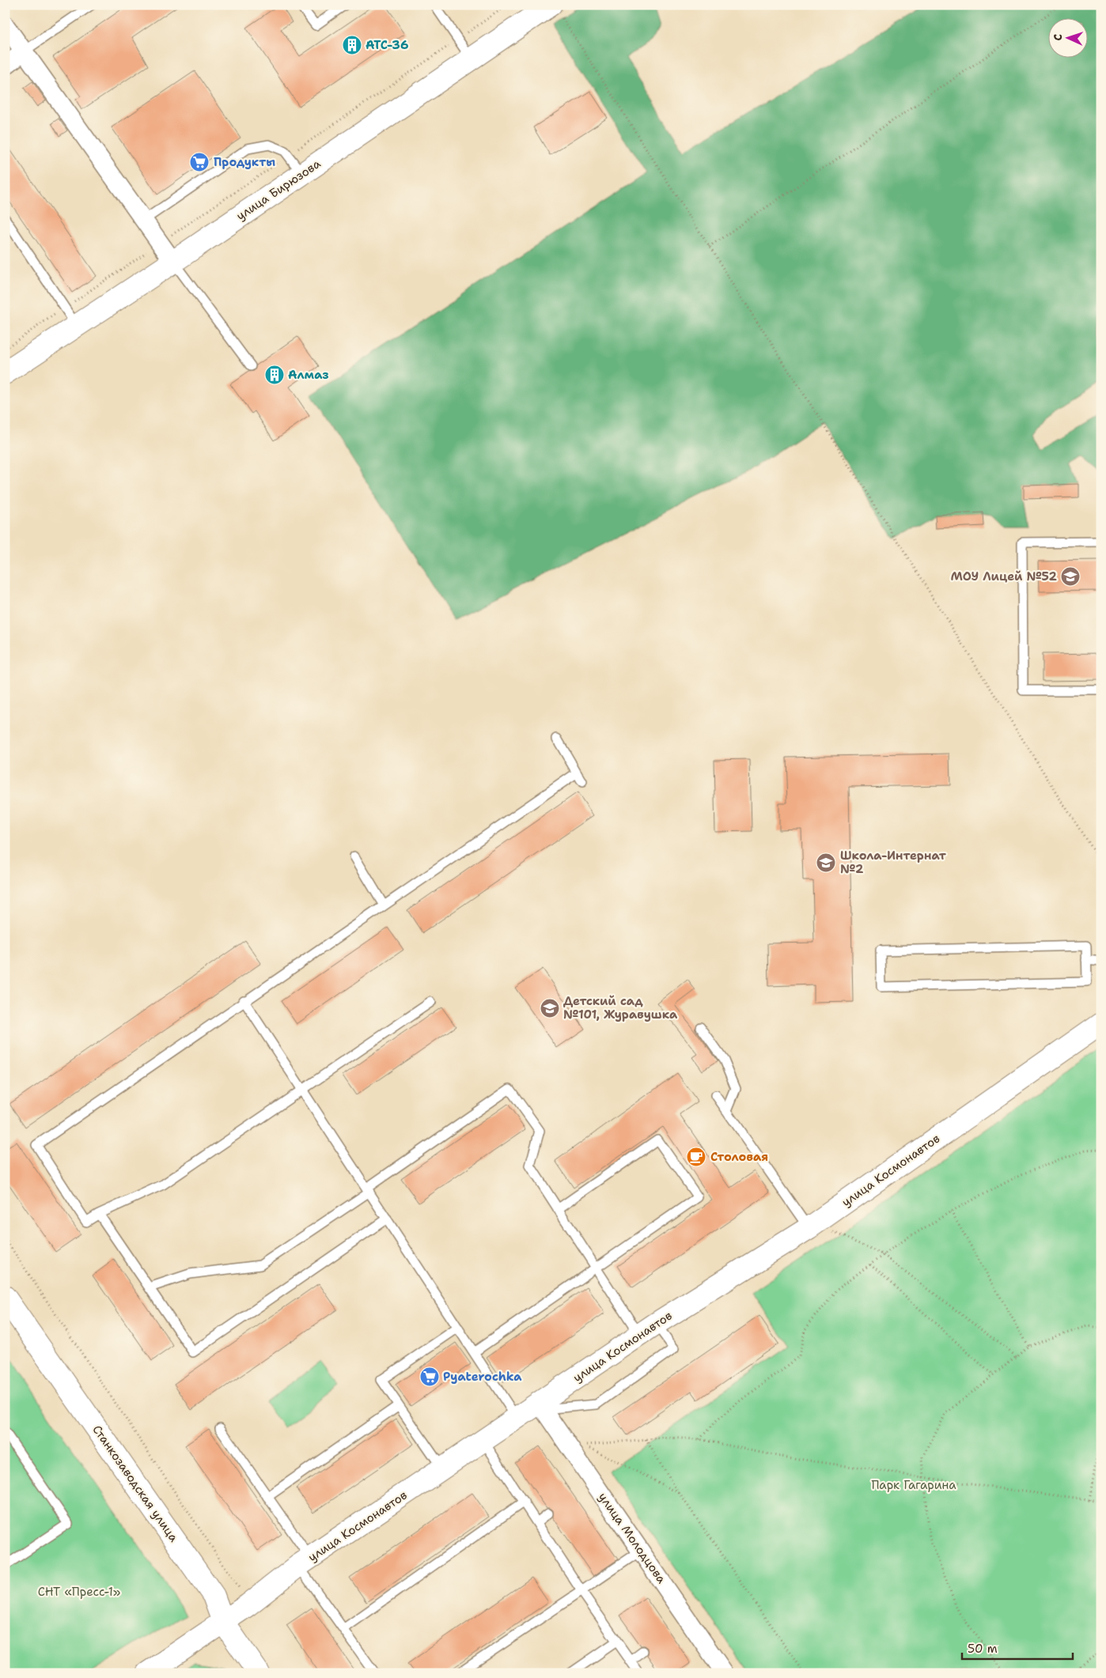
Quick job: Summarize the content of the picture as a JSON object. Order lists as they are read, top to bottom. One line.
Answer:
{"streets":{"street":["улица Бирюзова","улица Космонавтов","Станкозаводская улица","улица Молодцова"]},"crossings":[["улица Космонавтов","Станкозаводская улица"],["улица Космонавтов","улица Молодцова"]],"parks":["Парк Гагарина","СНТ «Пресс-1»"],"places":{"building":["АТС-36","Алмаз"],"supermarket":["Продукты","Pyaterochka"],"school or university":["МОУ Лицей №52","Школа-Интернат №2","Детский сад №101, Журавушка"],"cafe":["Столовая"]},"scale_bar":"50 m","north":"left"}
